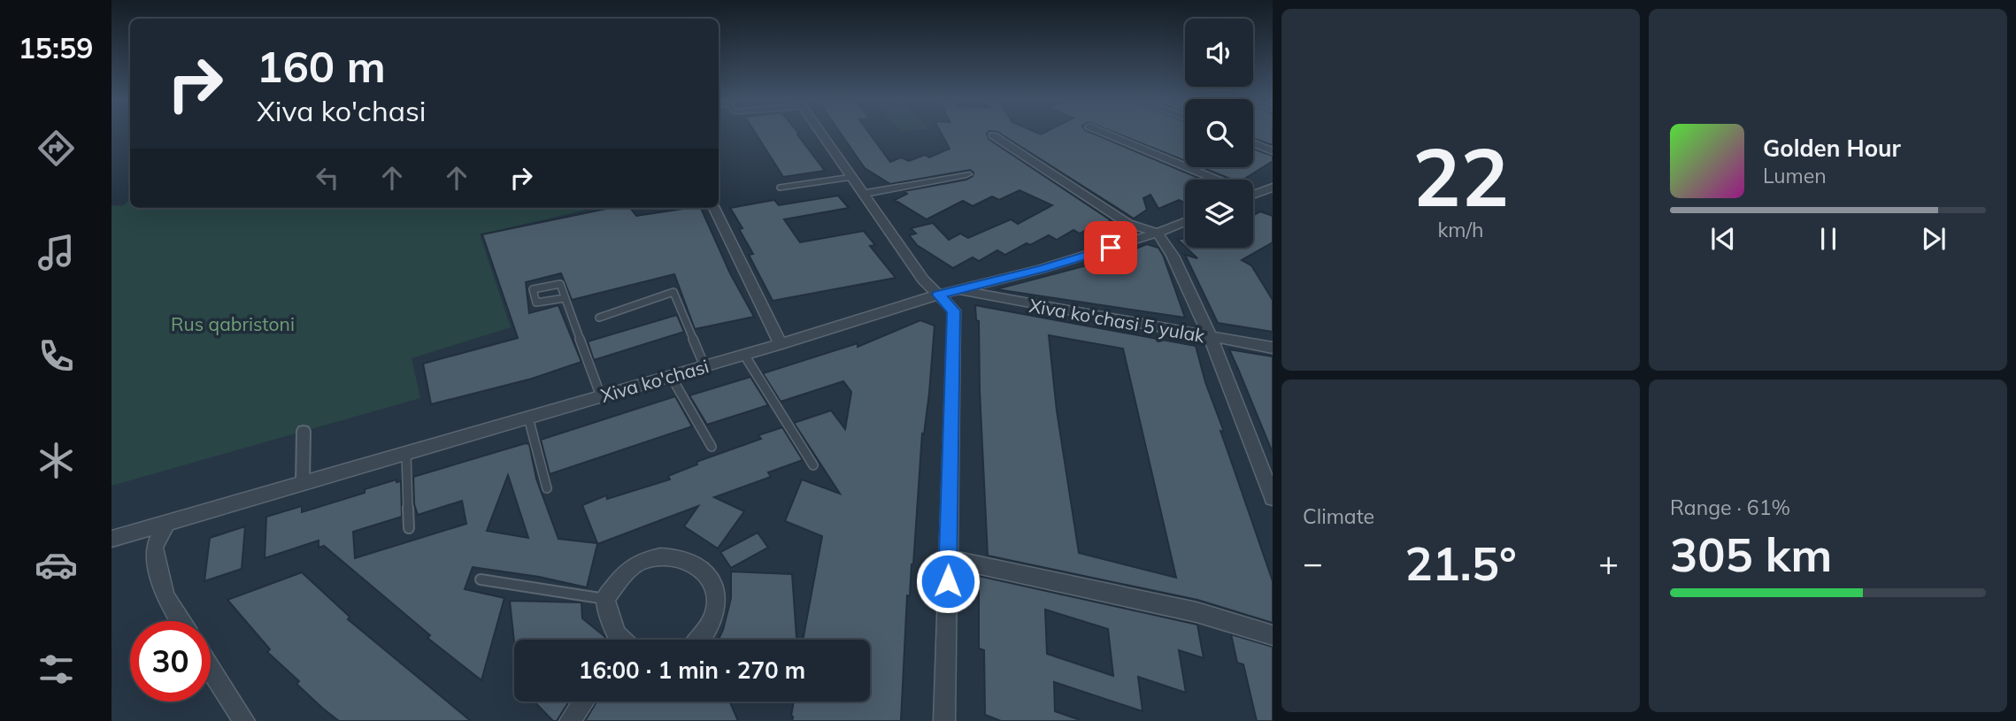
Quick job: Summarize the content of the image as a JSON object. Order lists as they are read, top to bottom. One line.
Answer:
{"streets":{"street":["Xiva ko'chasi 5 yulak","Xiva ko'chasi"]},"crossings":[["Xiva ko'chasi 5 yulak","Xiva ko'chasi"]],"parks":["Rus qabristoni"],"page":{"tabs":"15:59","tile":[["22","km/h"],"Climate",["Range · 61%","305 km"]],"turn":["160 m","Xiva ko'chasi"],"song":["Golden Hour","Lumen"],"heat":["−","21.5°","+"],"limit":"30","trip":"16:00 · 1 min · 270 m"}}
